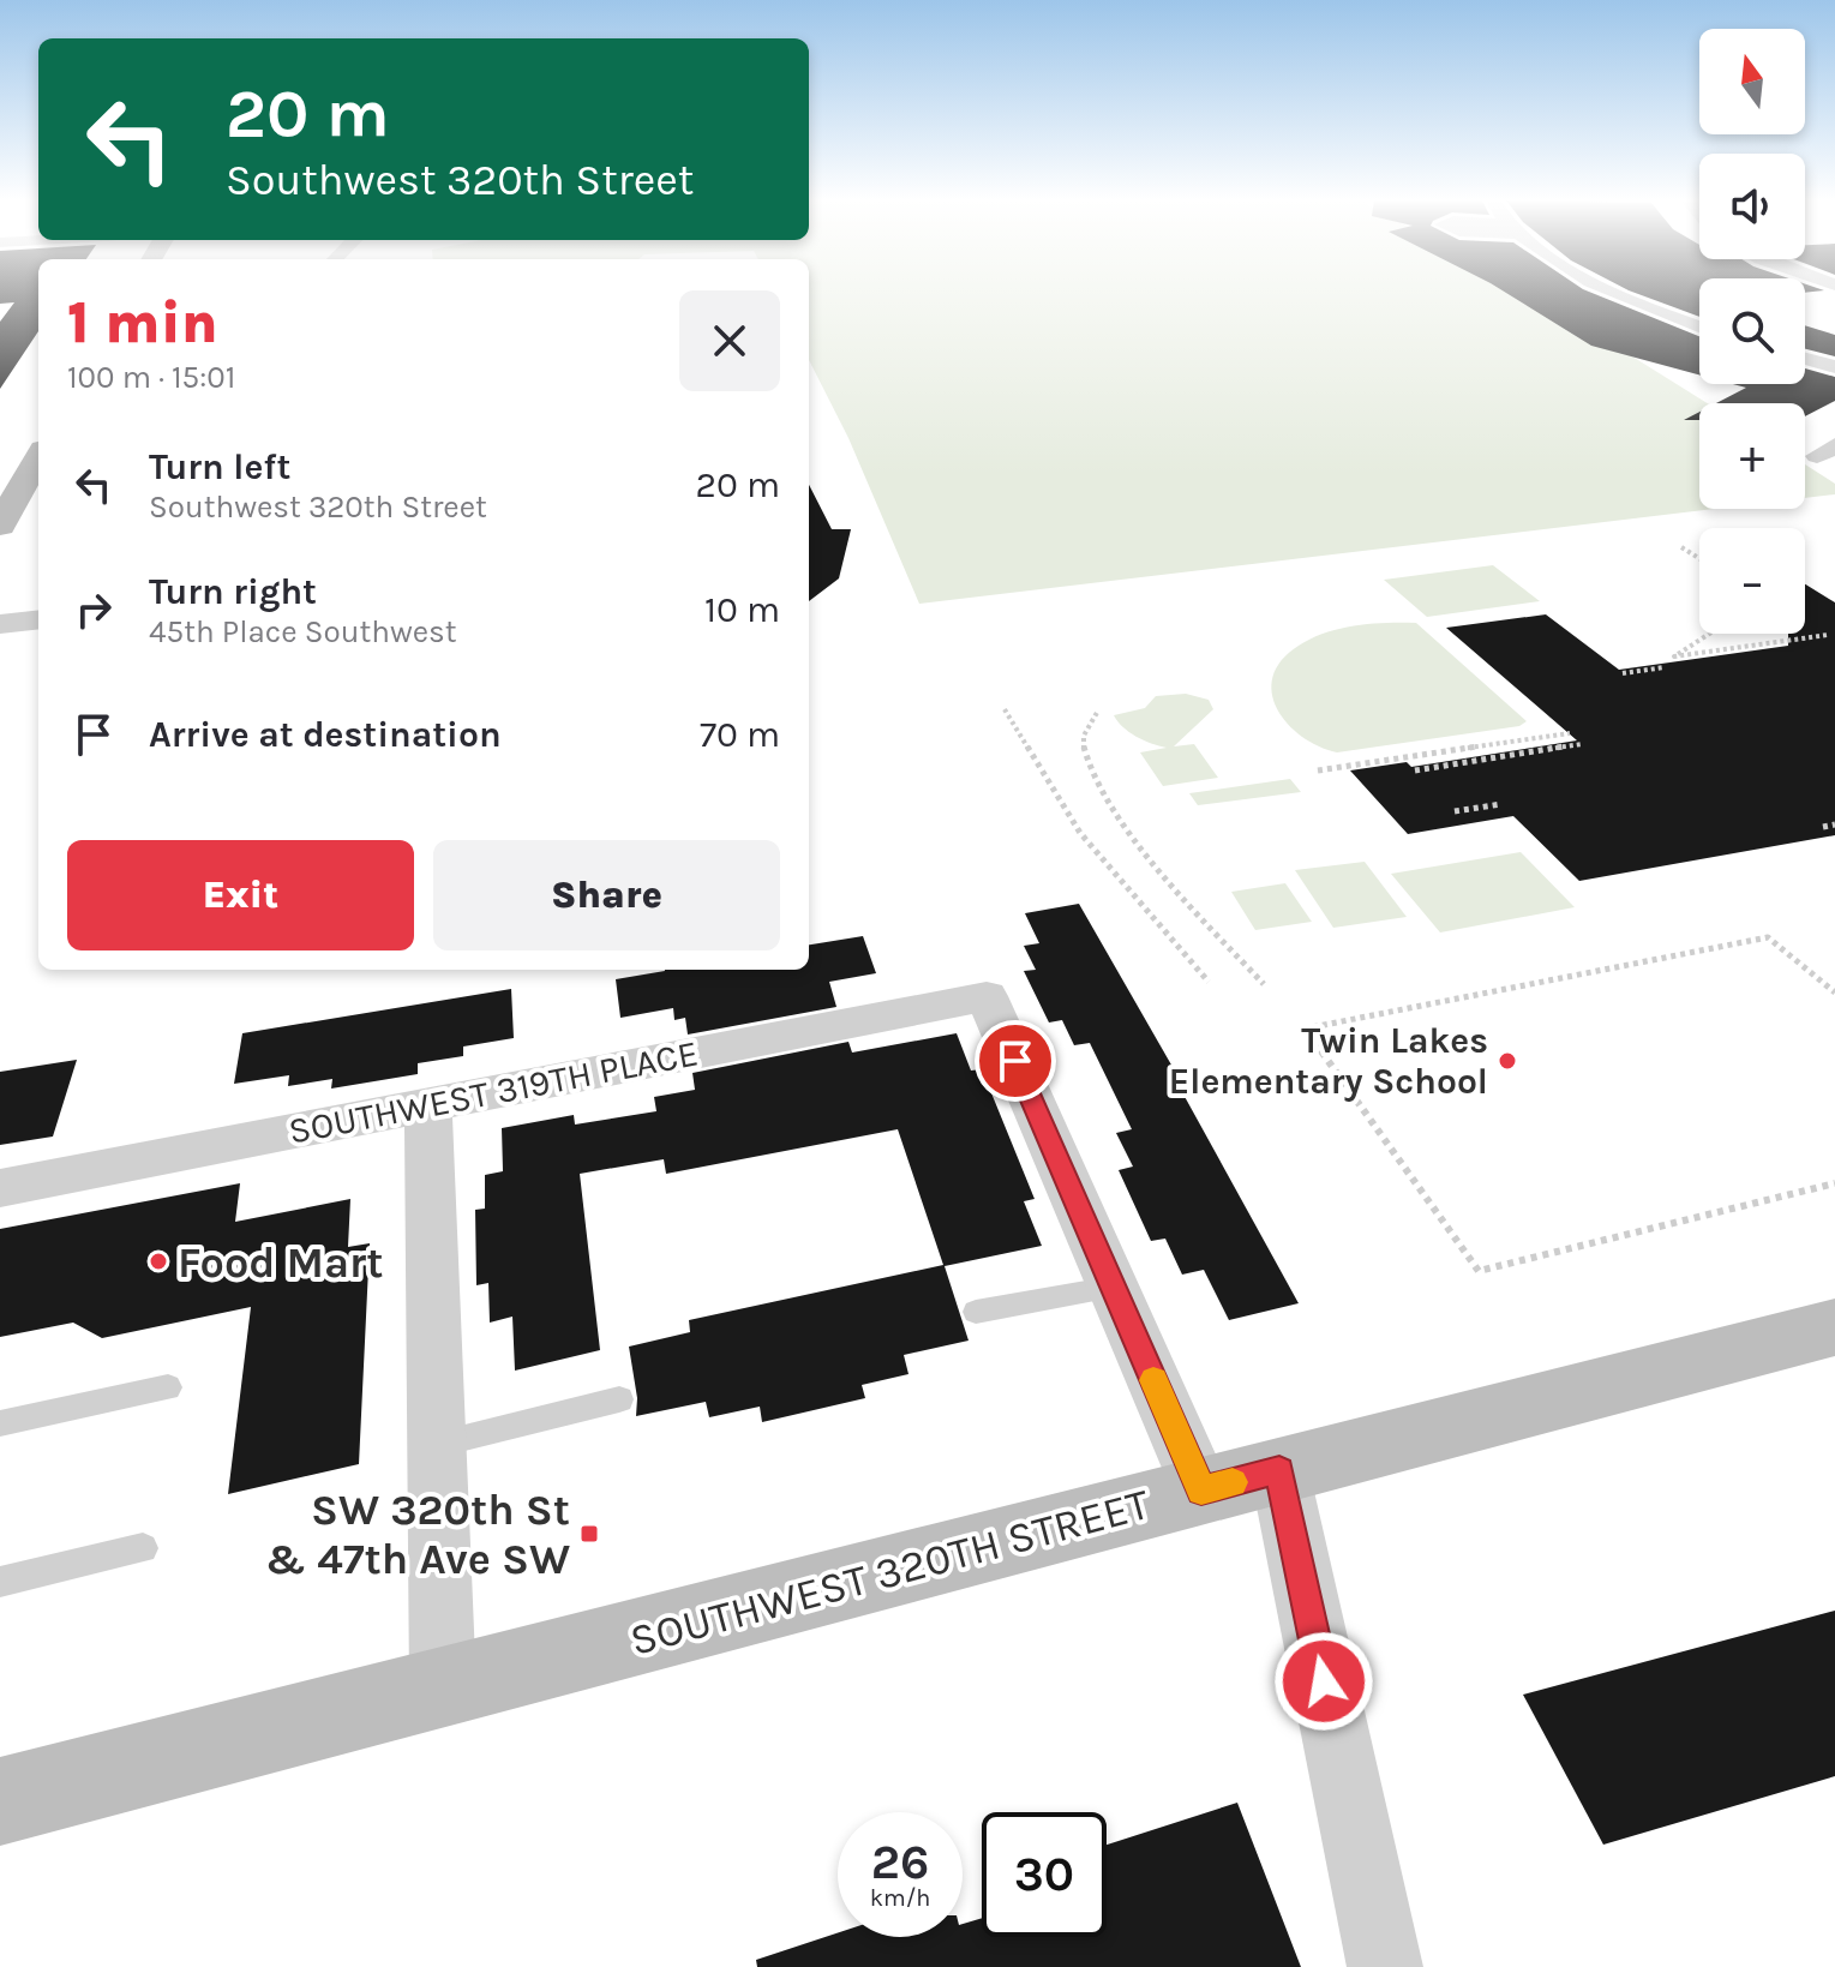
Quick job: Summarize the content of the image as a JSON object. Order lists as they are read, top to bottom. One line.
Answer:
{"streets":{"main road":["SOUTHWEST 320TH STREET"],"street":["SOUTHWEST 319TH PLACE"]},"places":{"other":["Twin Lakes Elementary School","Food Mart"],"transit":["SW 320th St & 47th Ave SW"]},"north":"top","page":{"map_buttons":["+","−"],"turn":["20 m","Southwest 320th Street"],"heading":["1 min","100 m · 15:01"],"list":[{"name":"Turn left","note":"Southwest 320th Street","value":"20 m"},{"name":"Turn right","note":"45th Place Southwest","value":"10 m"},{"name":"Arrive at destination","value":"70 m"}],"buttons":["Exit","Share"],"speed":"26 km/h","limit":"30"}}
